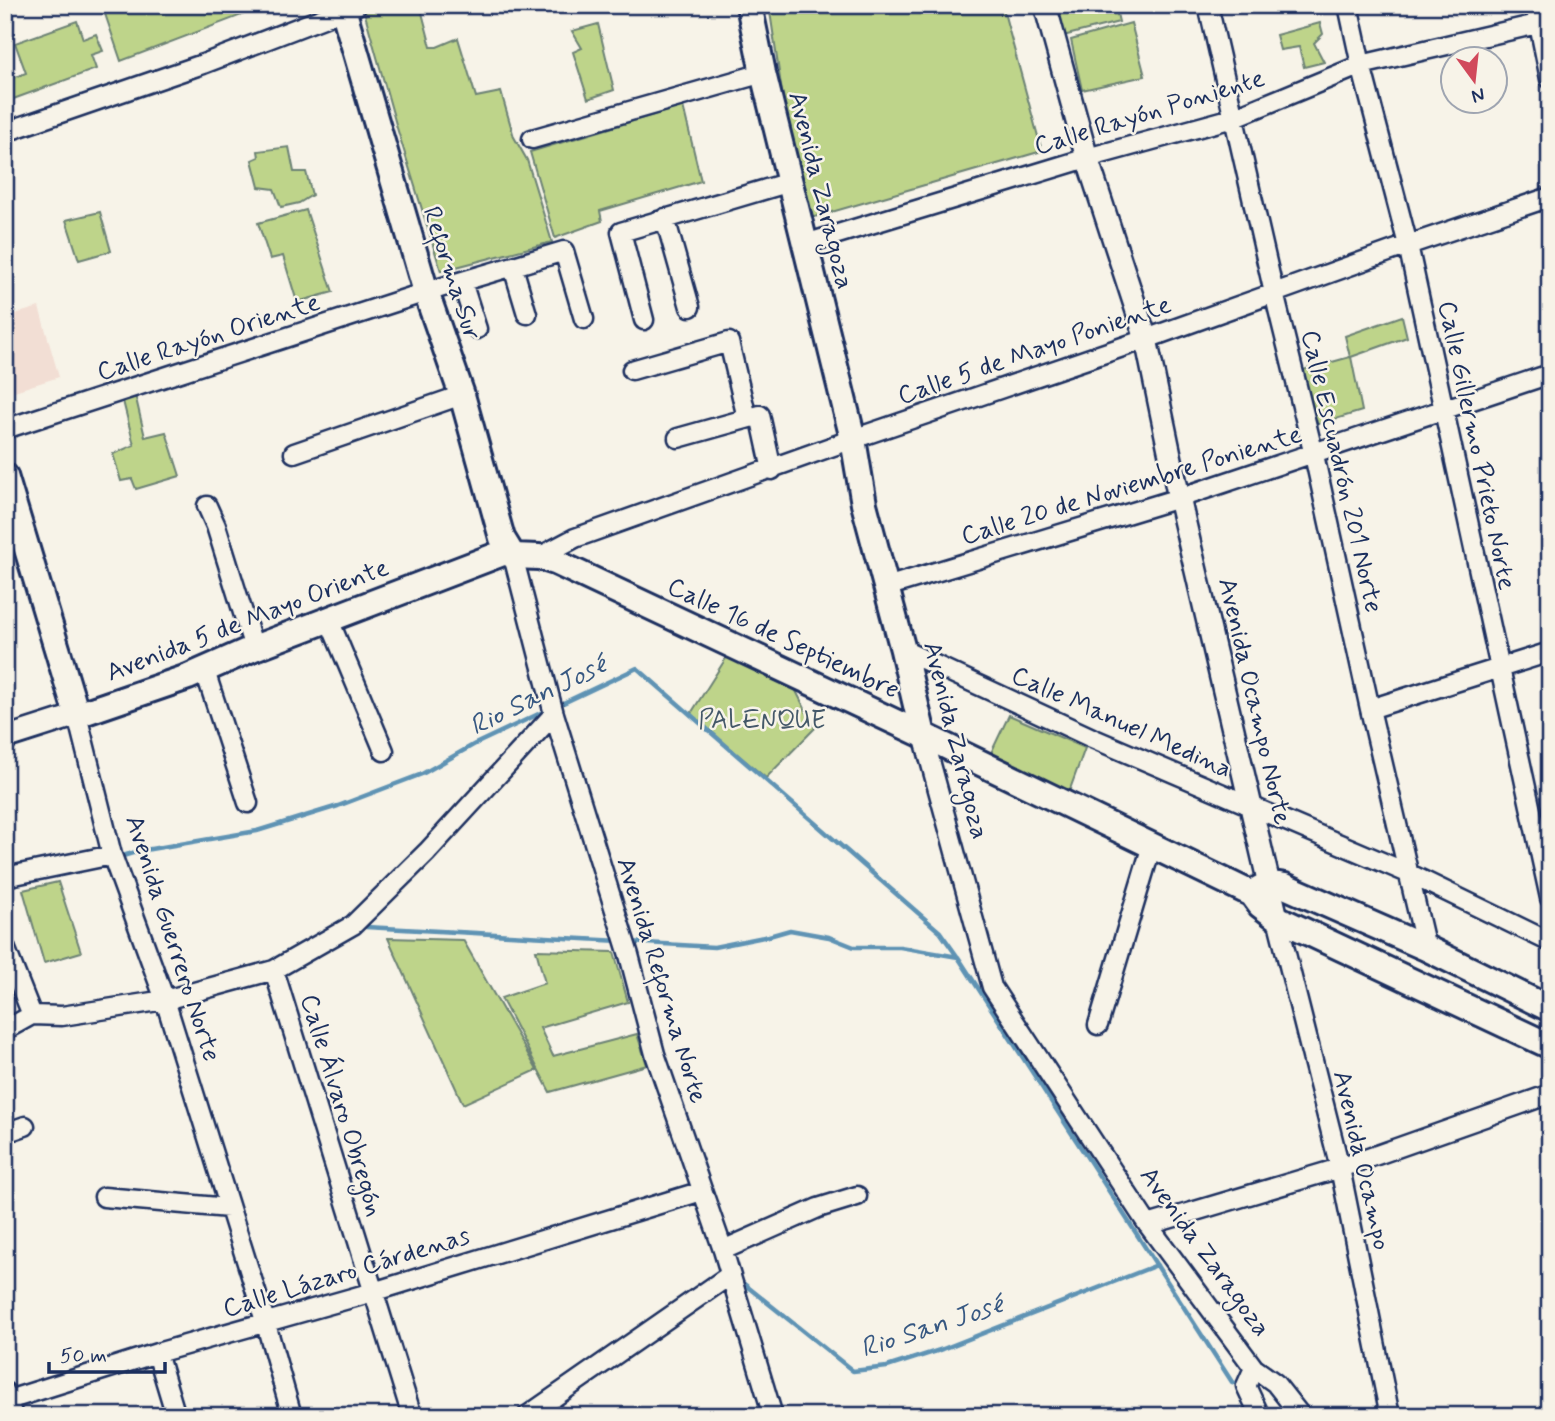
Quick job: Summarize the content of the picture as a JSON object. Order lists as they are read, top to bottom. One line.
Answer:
{"streets":{"main road":["Avenida Zaragoza","Reforma Sur","Avenida 5 de Mayo Oriente","Calle 16 de Septiembre","Avenida Guerrero Norte"],"street":["Calle Rayón Poniente","Calle Rayón Oriente","Calle 5 de Mayo Poniente","Calle Gillermo Prieto Norte","Calle Escuadrón 201 Norte","Calle 20 de Noviembre Poniente","Avenida Ocampo Norte","Calle Manuel Medina","Avenida Reforma Norte","Calle Álvaro Obregón","Avenida Ocampo","Calle Lázaro Cárdenas"]},"crossings":[["Calle Rayón Poniente","Avenida Zaragoza"],["Calle Rayón Poniente","Calle Gillermo Prieto Norte"],["Calle Rayón Poniente","Calle Escuadrón 201 Norte"],["Avenida Zaragoza","Calle 5 de Mayo Poniente"],["Avenida Zaragoza","Calle 20 de Noviembre Poniente"],["Avenida Zaragoza","Calle 16 de Septiembre"],["Avenida Zaragoza","Calle Manuel Medina"],["Reforma Sur","Calle Rayón Oriente"],["Reforma Sur","Avenida 5 de Mayo Oriente"],["Reforma Sur","Calle 16 de Septiembre"],["Reforma Sur","Avenida Reforma Norte"],["Calle 5 de Mayo Poniente","Calle Gillermo Prieto Norte"],["Calle 5 de Mayo Poniente","Calle Escuadrón 201 Norte"],["Calle 5 de Mayo Poniente","Calle 16 de Septiembre"],["Calle Gillermo Prieto Norte","Calle 20 de Noviembre Poniente"],["Calle Escuadrón 201 Norte","Calle 20 de Noviembre Poniente"],["Calle Escuadrón 201 Norte","Calle 16 de Septiembre"],["Calle Escuadrón 201 Norte","Calle Manuel Medina"],["Calle 20 de Noviembre Poniente","Avenida Ocampo Norte"],["Avenida 5 de Mayo Oriente","Calle 16 de Septiembre"],["Avenida 5 de Mayo Oriente","Avenida Guerrero Norte"],["Avenida 5 de Mayo Oriente","Avenida Reforma Norte"],["Calle 16 de Septiembre","Avenida Ocampo Norte"],["Calle 16 de Septiembre","Avenida Reforma Norte"],["Calle 16 de Septiembre","Avenida Ocampo"],["Avenida Ocampo Norte","Calle Manuel Medina"],["Avenida Guerrero Norte","Calle Lázaro Cárdenas"],["Avenida Reforma Norte","Calle Lázaro Cárdenas"],["Calle Álvaro Obregón","Calle Lázaro Cárdenas"]],"water":["Rio San José"],"parks":["PALENQUE"],"scale_bar":"50 m","north":"bottom"}
